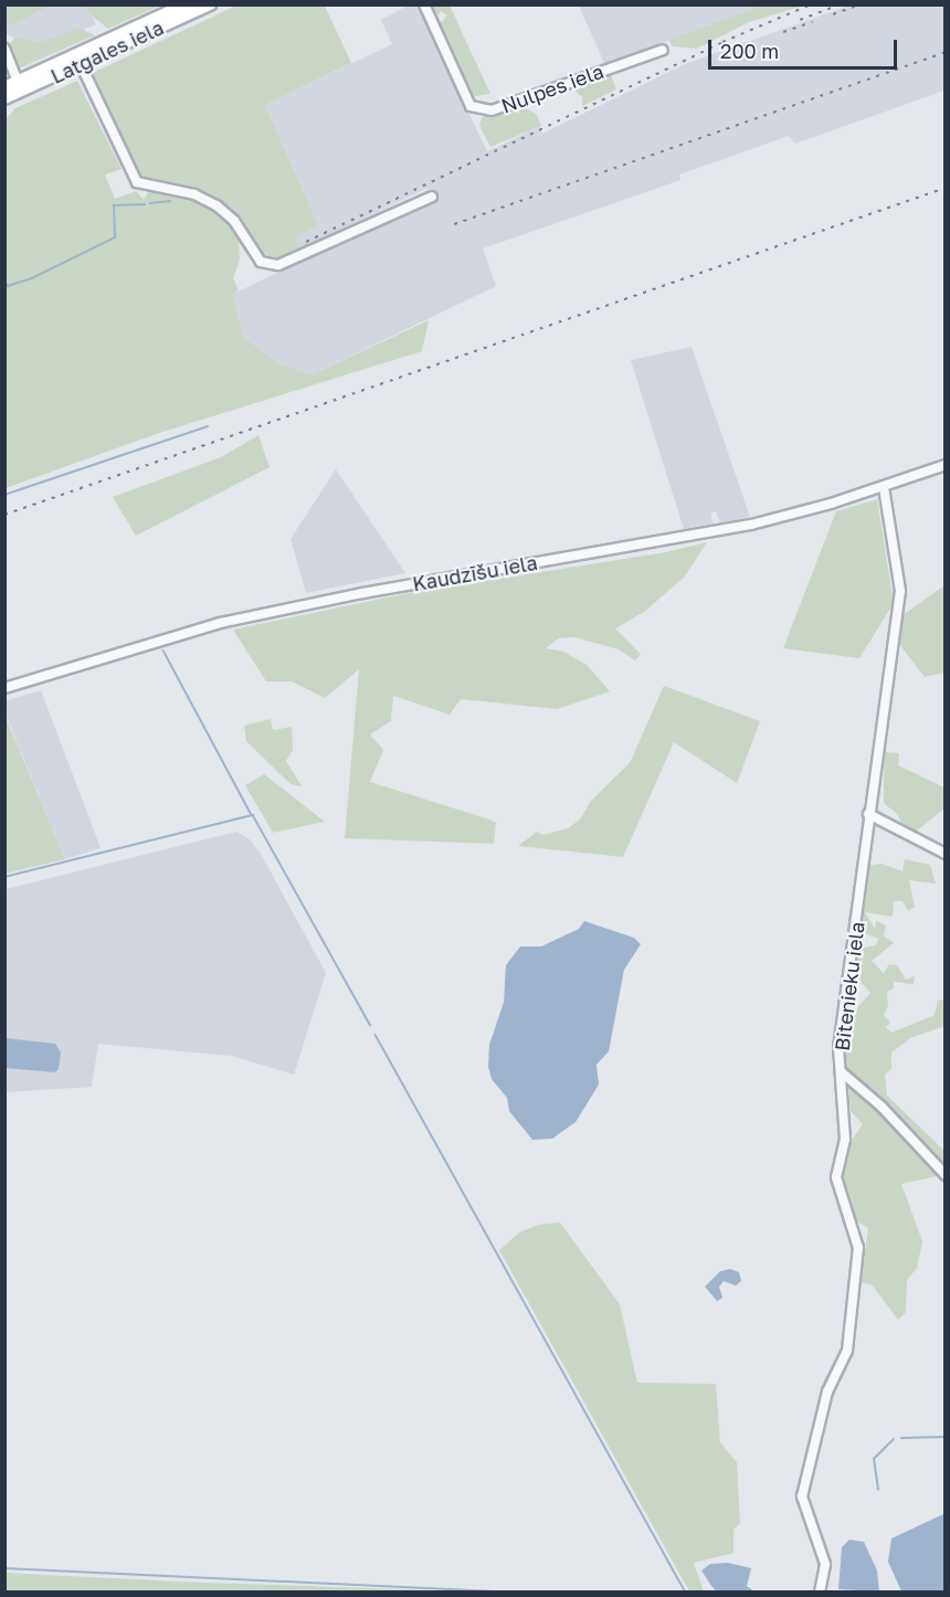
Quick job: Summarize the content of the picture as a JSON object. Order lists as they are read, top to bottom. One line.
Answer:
{"streets":{"highway":["Latgales iela"],"street":["Nulpes iela","Kaudzīšu iela","Bitenieku iela"]},"crossings":[["Kaudzīšu iela","Bitenieku iela"]],"scale_bar":"200 m"}
